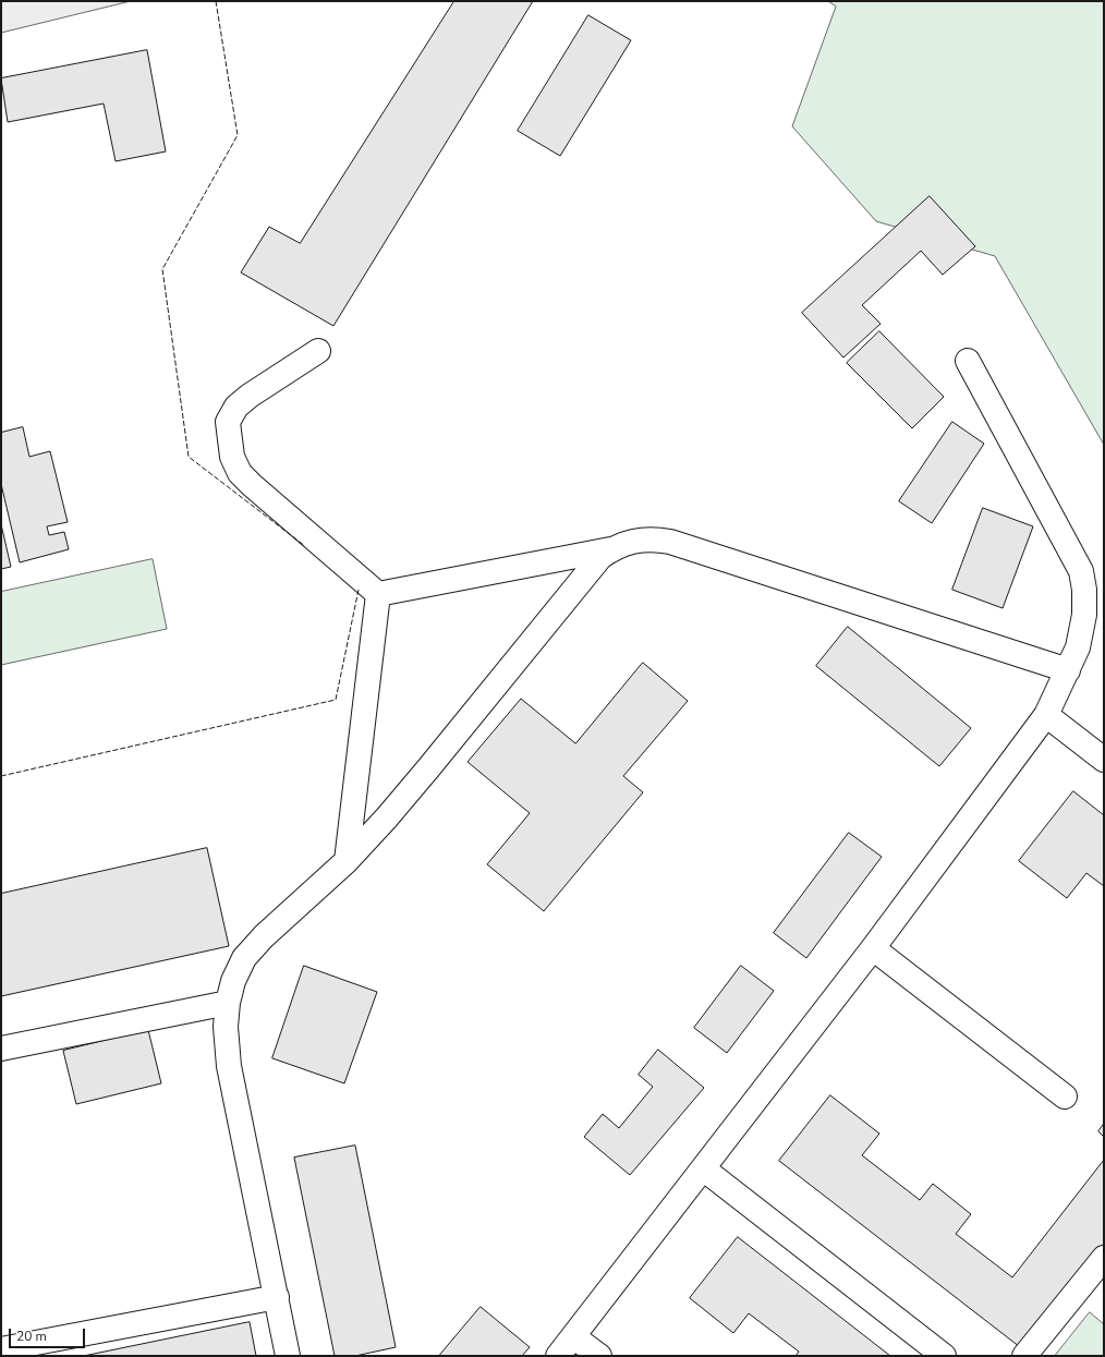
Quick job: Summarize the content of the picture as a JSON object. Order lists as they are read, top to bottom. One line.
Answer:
{"scale_bar":"20 m"}
